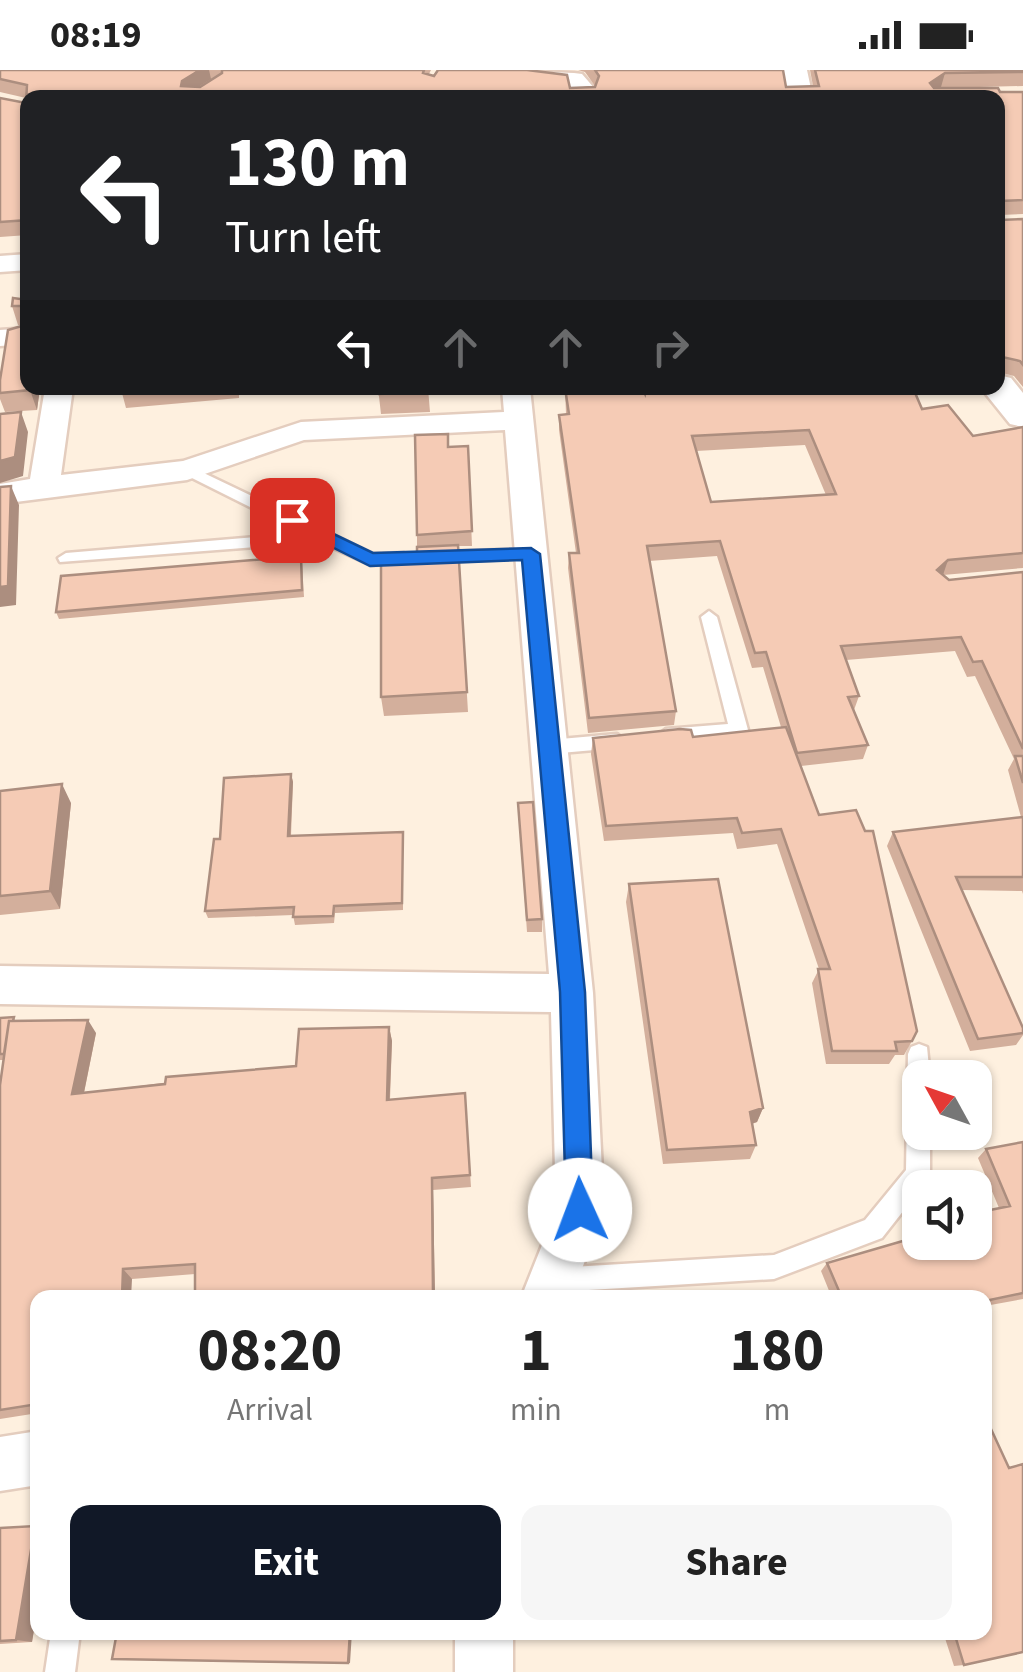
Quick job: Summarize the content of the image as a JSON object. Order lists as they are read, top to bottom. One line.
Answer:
{"north":"top left","page":{"status":"08:19","turn":["130 m","Turn left"],"eta":["08:20","Arrival","1","min","180","m"],"buttons":["Exit","Share"]}}
